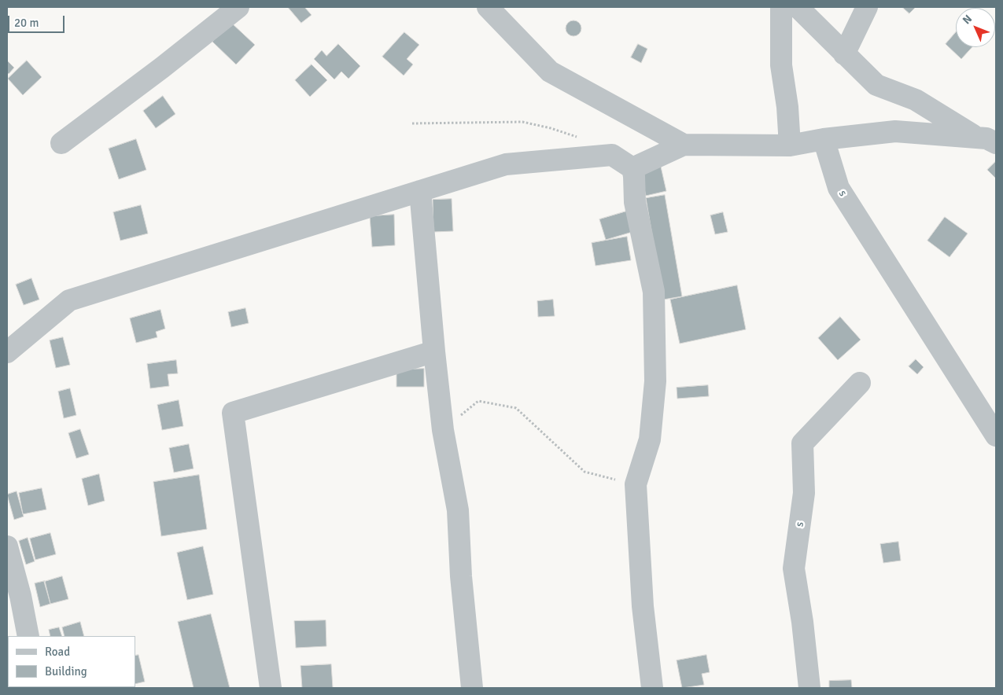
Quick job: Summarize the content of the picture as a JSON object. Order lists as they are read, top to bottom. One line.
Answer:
{"streets":{"street":["s"]},"legend":["Road","Building"],"scale_bar":"20 m","north":"top left"}
